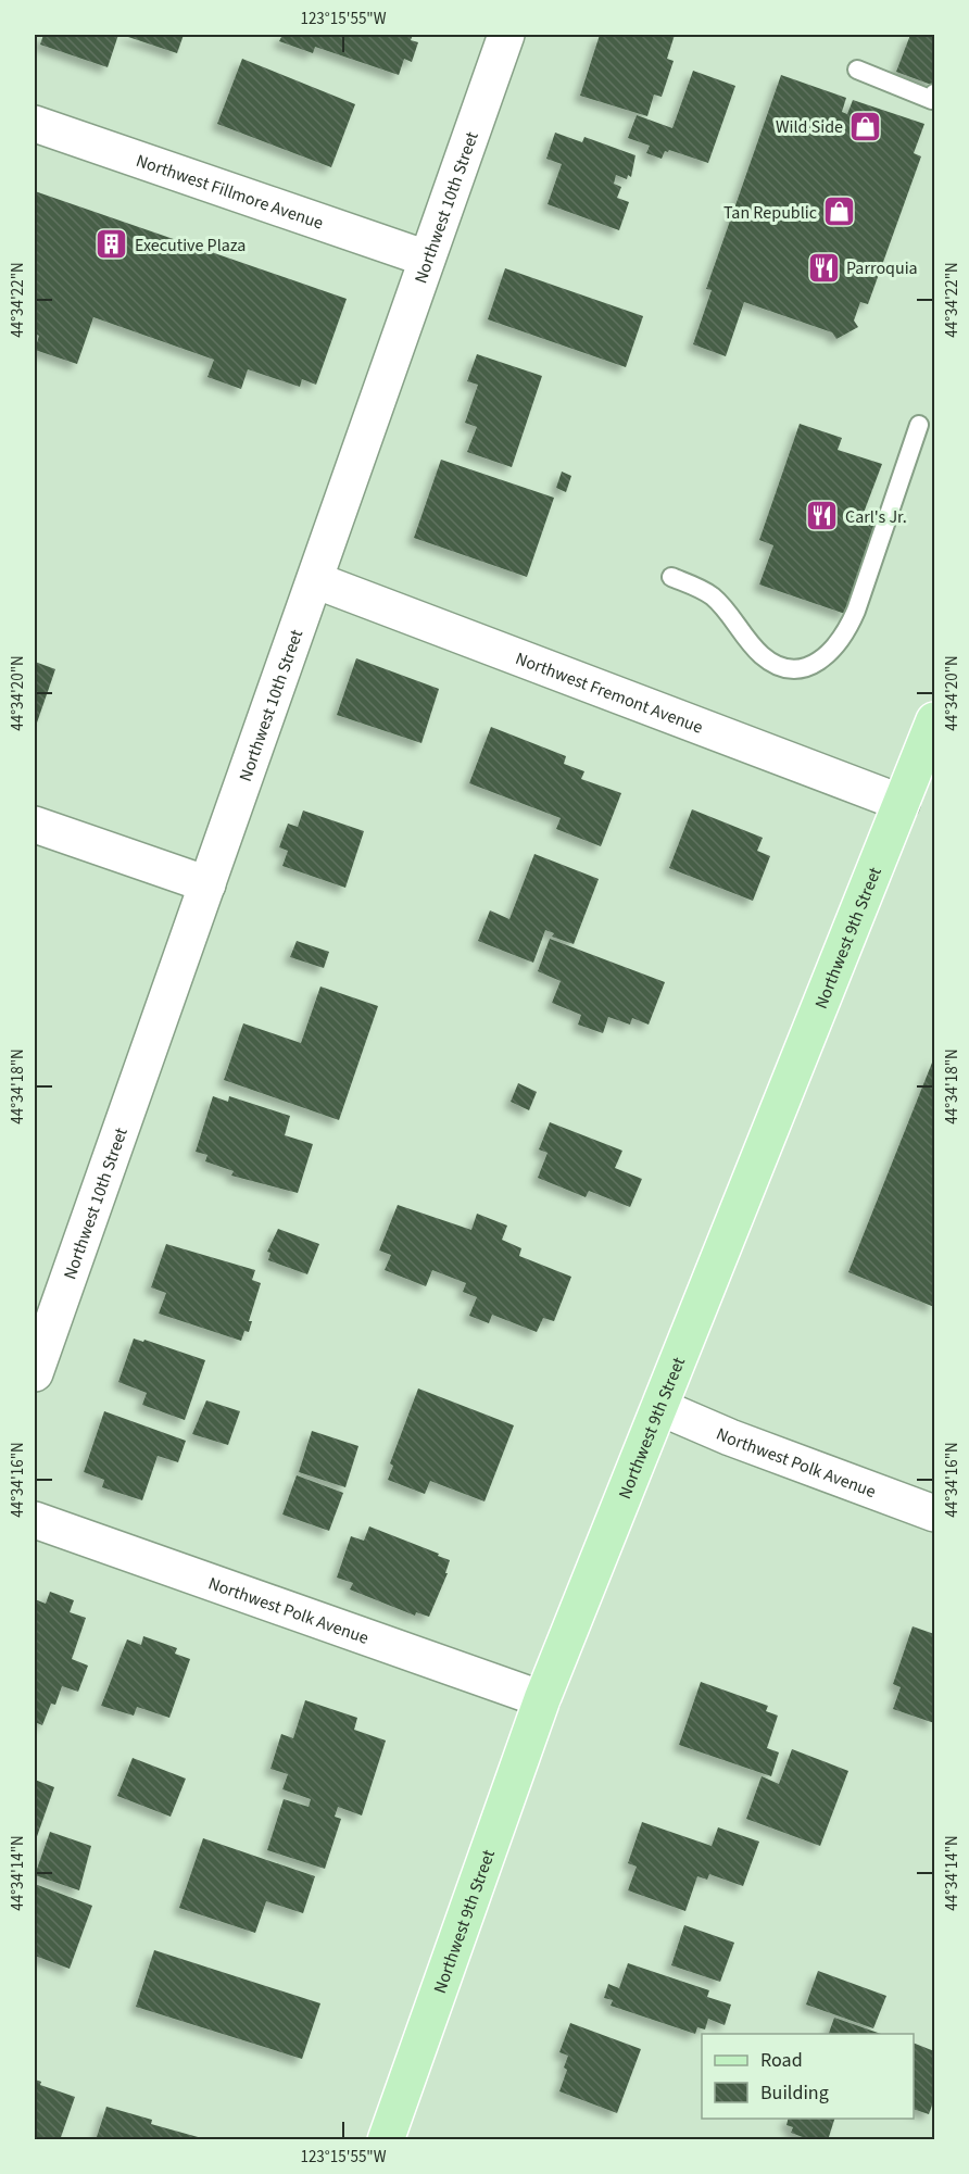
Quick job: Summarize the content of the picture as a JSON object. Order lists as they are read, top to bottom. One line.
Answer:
{"streets":{"main road":["Northwest 9th Street"],"street":["Northwest Fillmore Avenue","Northwest 10th Street","Northwest Fremont Avenue","Northwest Polk Avenue"]},"crossings":[["Northwest Fillmore Avenue","Northwest 10th Street"],["Northwest 10th Street","Northwest Fremont Avenue"],["Northwest Fremont Avenue","Northwest 9th Street"],["Northwest 9th Street","Northwest Polk Avenue"]],"places":{"shop":["Wild Side","Tan Republic"],"building":["Executive Plaza"],"restaurant":["Parroquia","Carl's Jr."]},"legend":["Road","Building"],"coordinates":["123°15'55\"W","44°34'22\"N","44°34'20\"N","44°34'18\"N","44°34'16\"N","44°34'14\"N"]}
